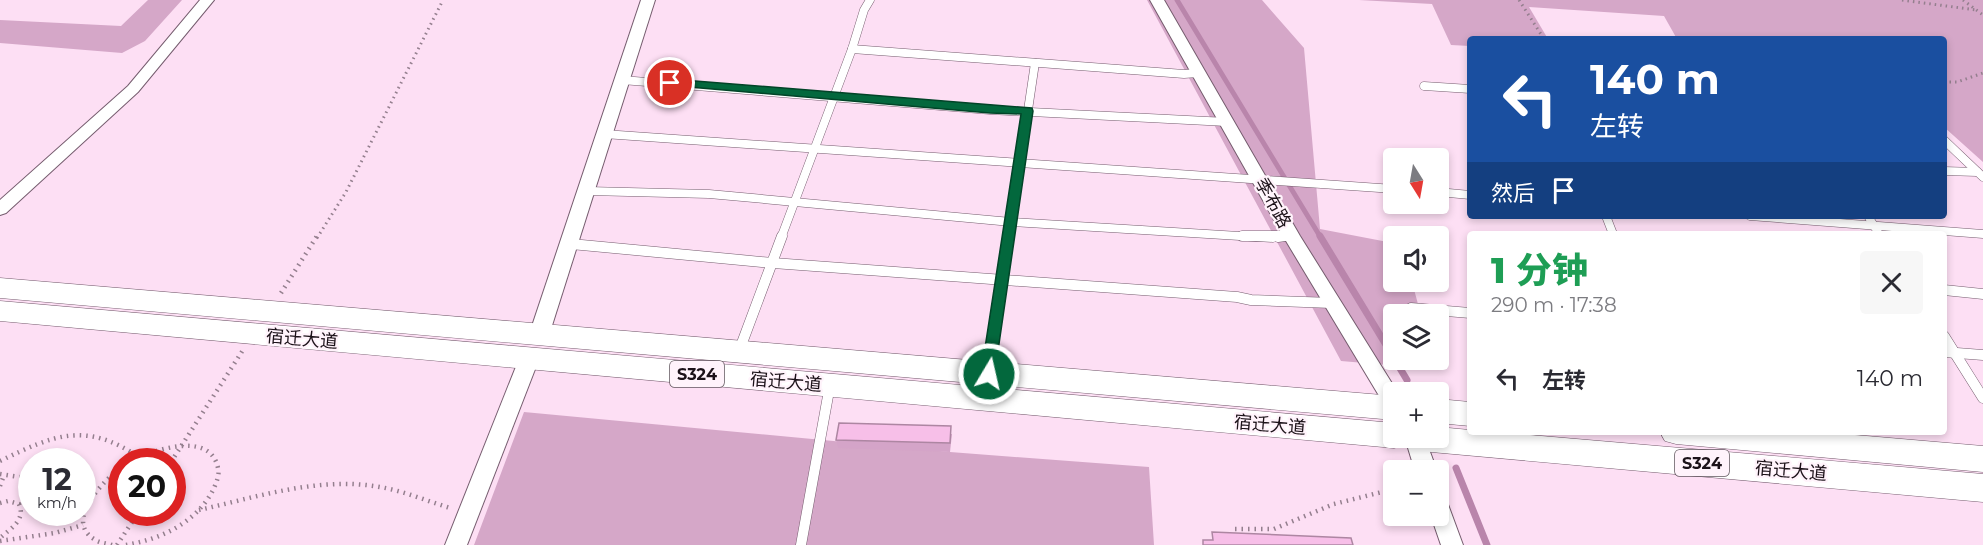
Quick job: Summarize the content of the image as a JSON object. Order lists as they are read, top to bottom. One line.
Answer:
{"streets":{"main road":["宿迁大道","S324"],"street":["季布路"]},"north":"bottom","page":{"turn":["140 m","左转"],"map_buttons":["+","−"],"then":"然后","heading":["1 分钟","290 m · 17:38"],"list":[{"name":"左转","value":"140 m"}],"speed":"12 km/h","limit":"20"}}
